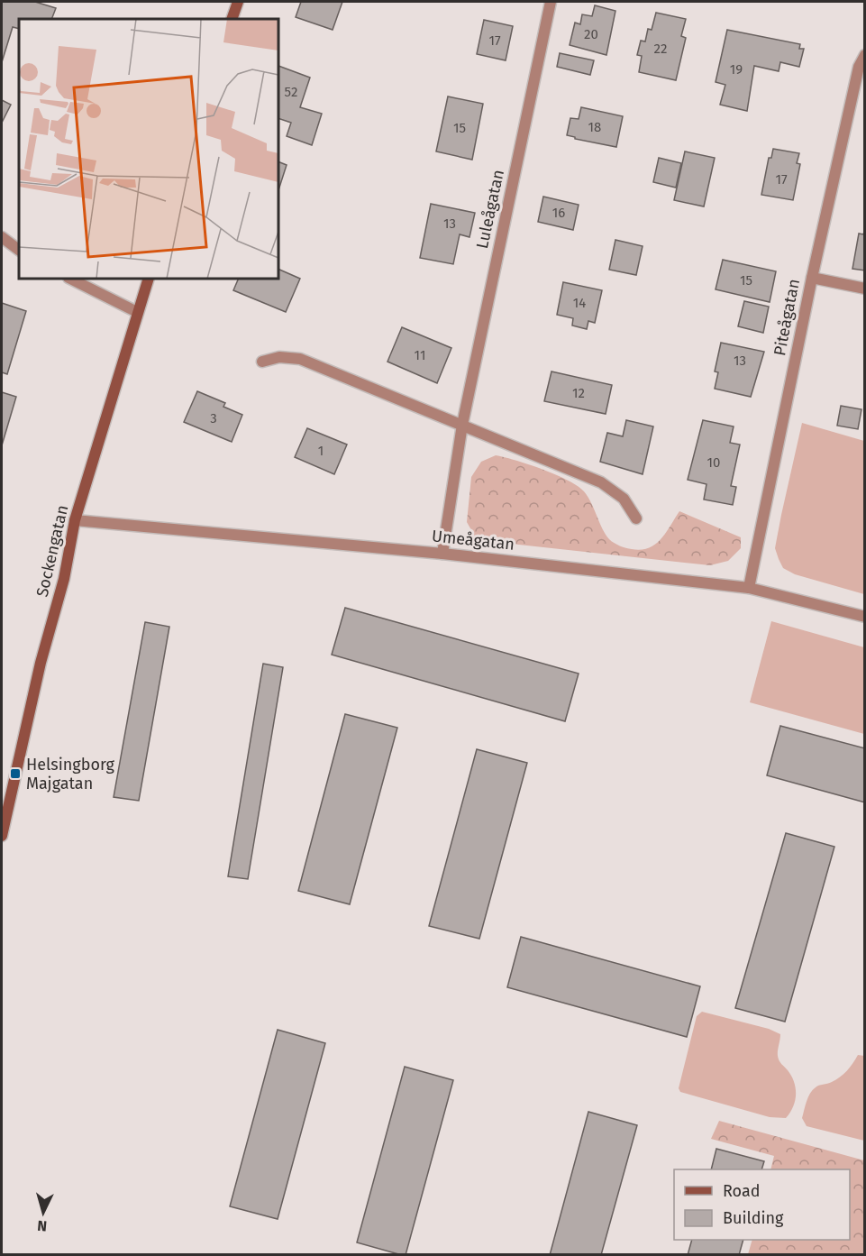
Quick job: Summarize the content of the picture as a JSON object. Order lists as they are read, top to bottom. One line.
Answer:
{"streets":{"street":["Luleågatan","Piteågatan","Umeågatan","Sockengatan"]},"crossings":[["Luleågatan","Umeågatan"],["Piteågatan","Umeågatan"],["Umeågatan","Sockengatan"]],"places":{"transit":["Helsingborg Majgatan"]},"house_numbers":["20","17","22","19","52","18","15","17","16","13","15","14","11","13","12","3","1","10"],"legend":["Road","Building"],"north":"bottom"}
